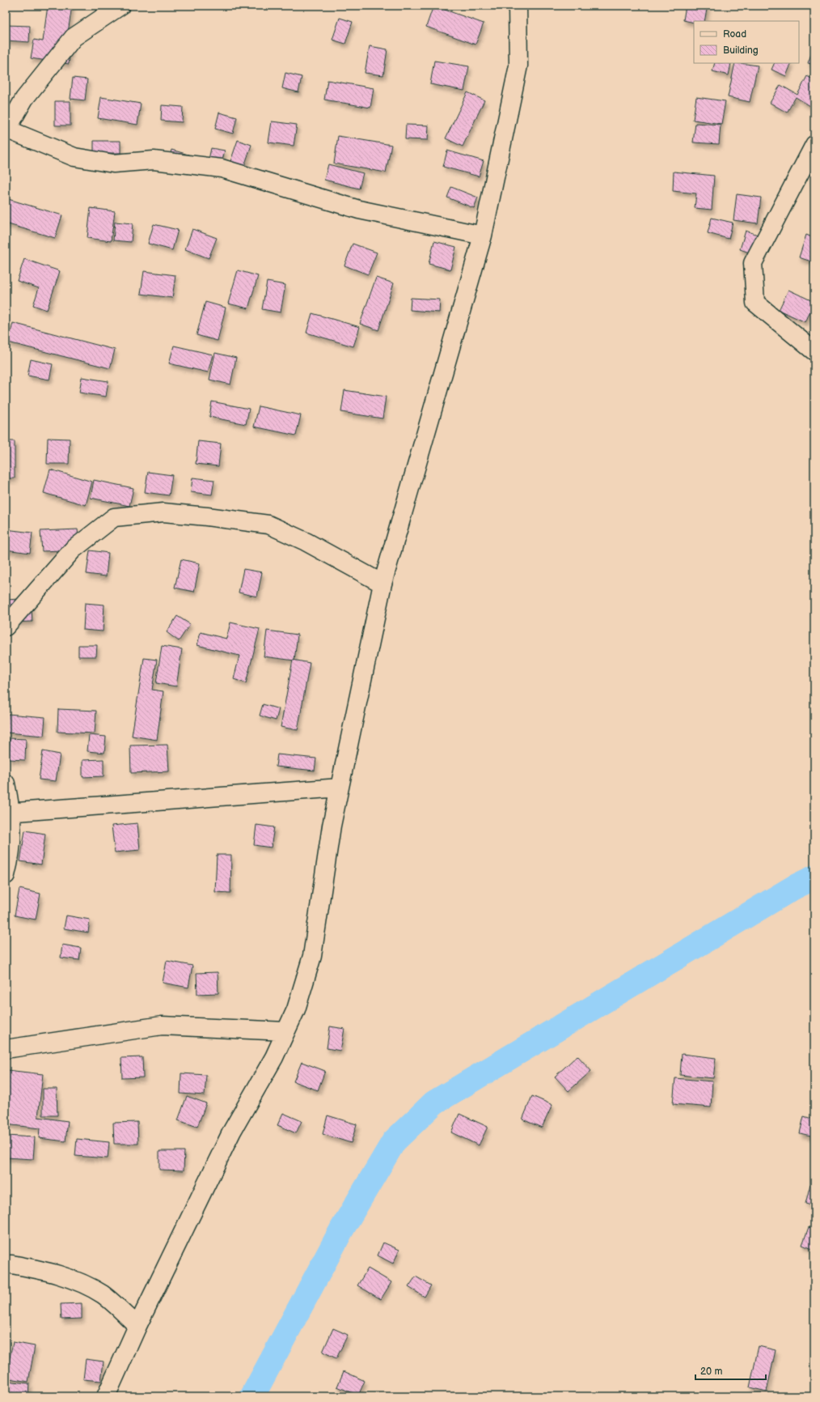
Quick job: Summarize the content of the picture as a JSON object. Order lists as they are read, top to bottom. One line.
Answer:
{"legend":["Road","Building"],"scale_bar":"20 m"}
